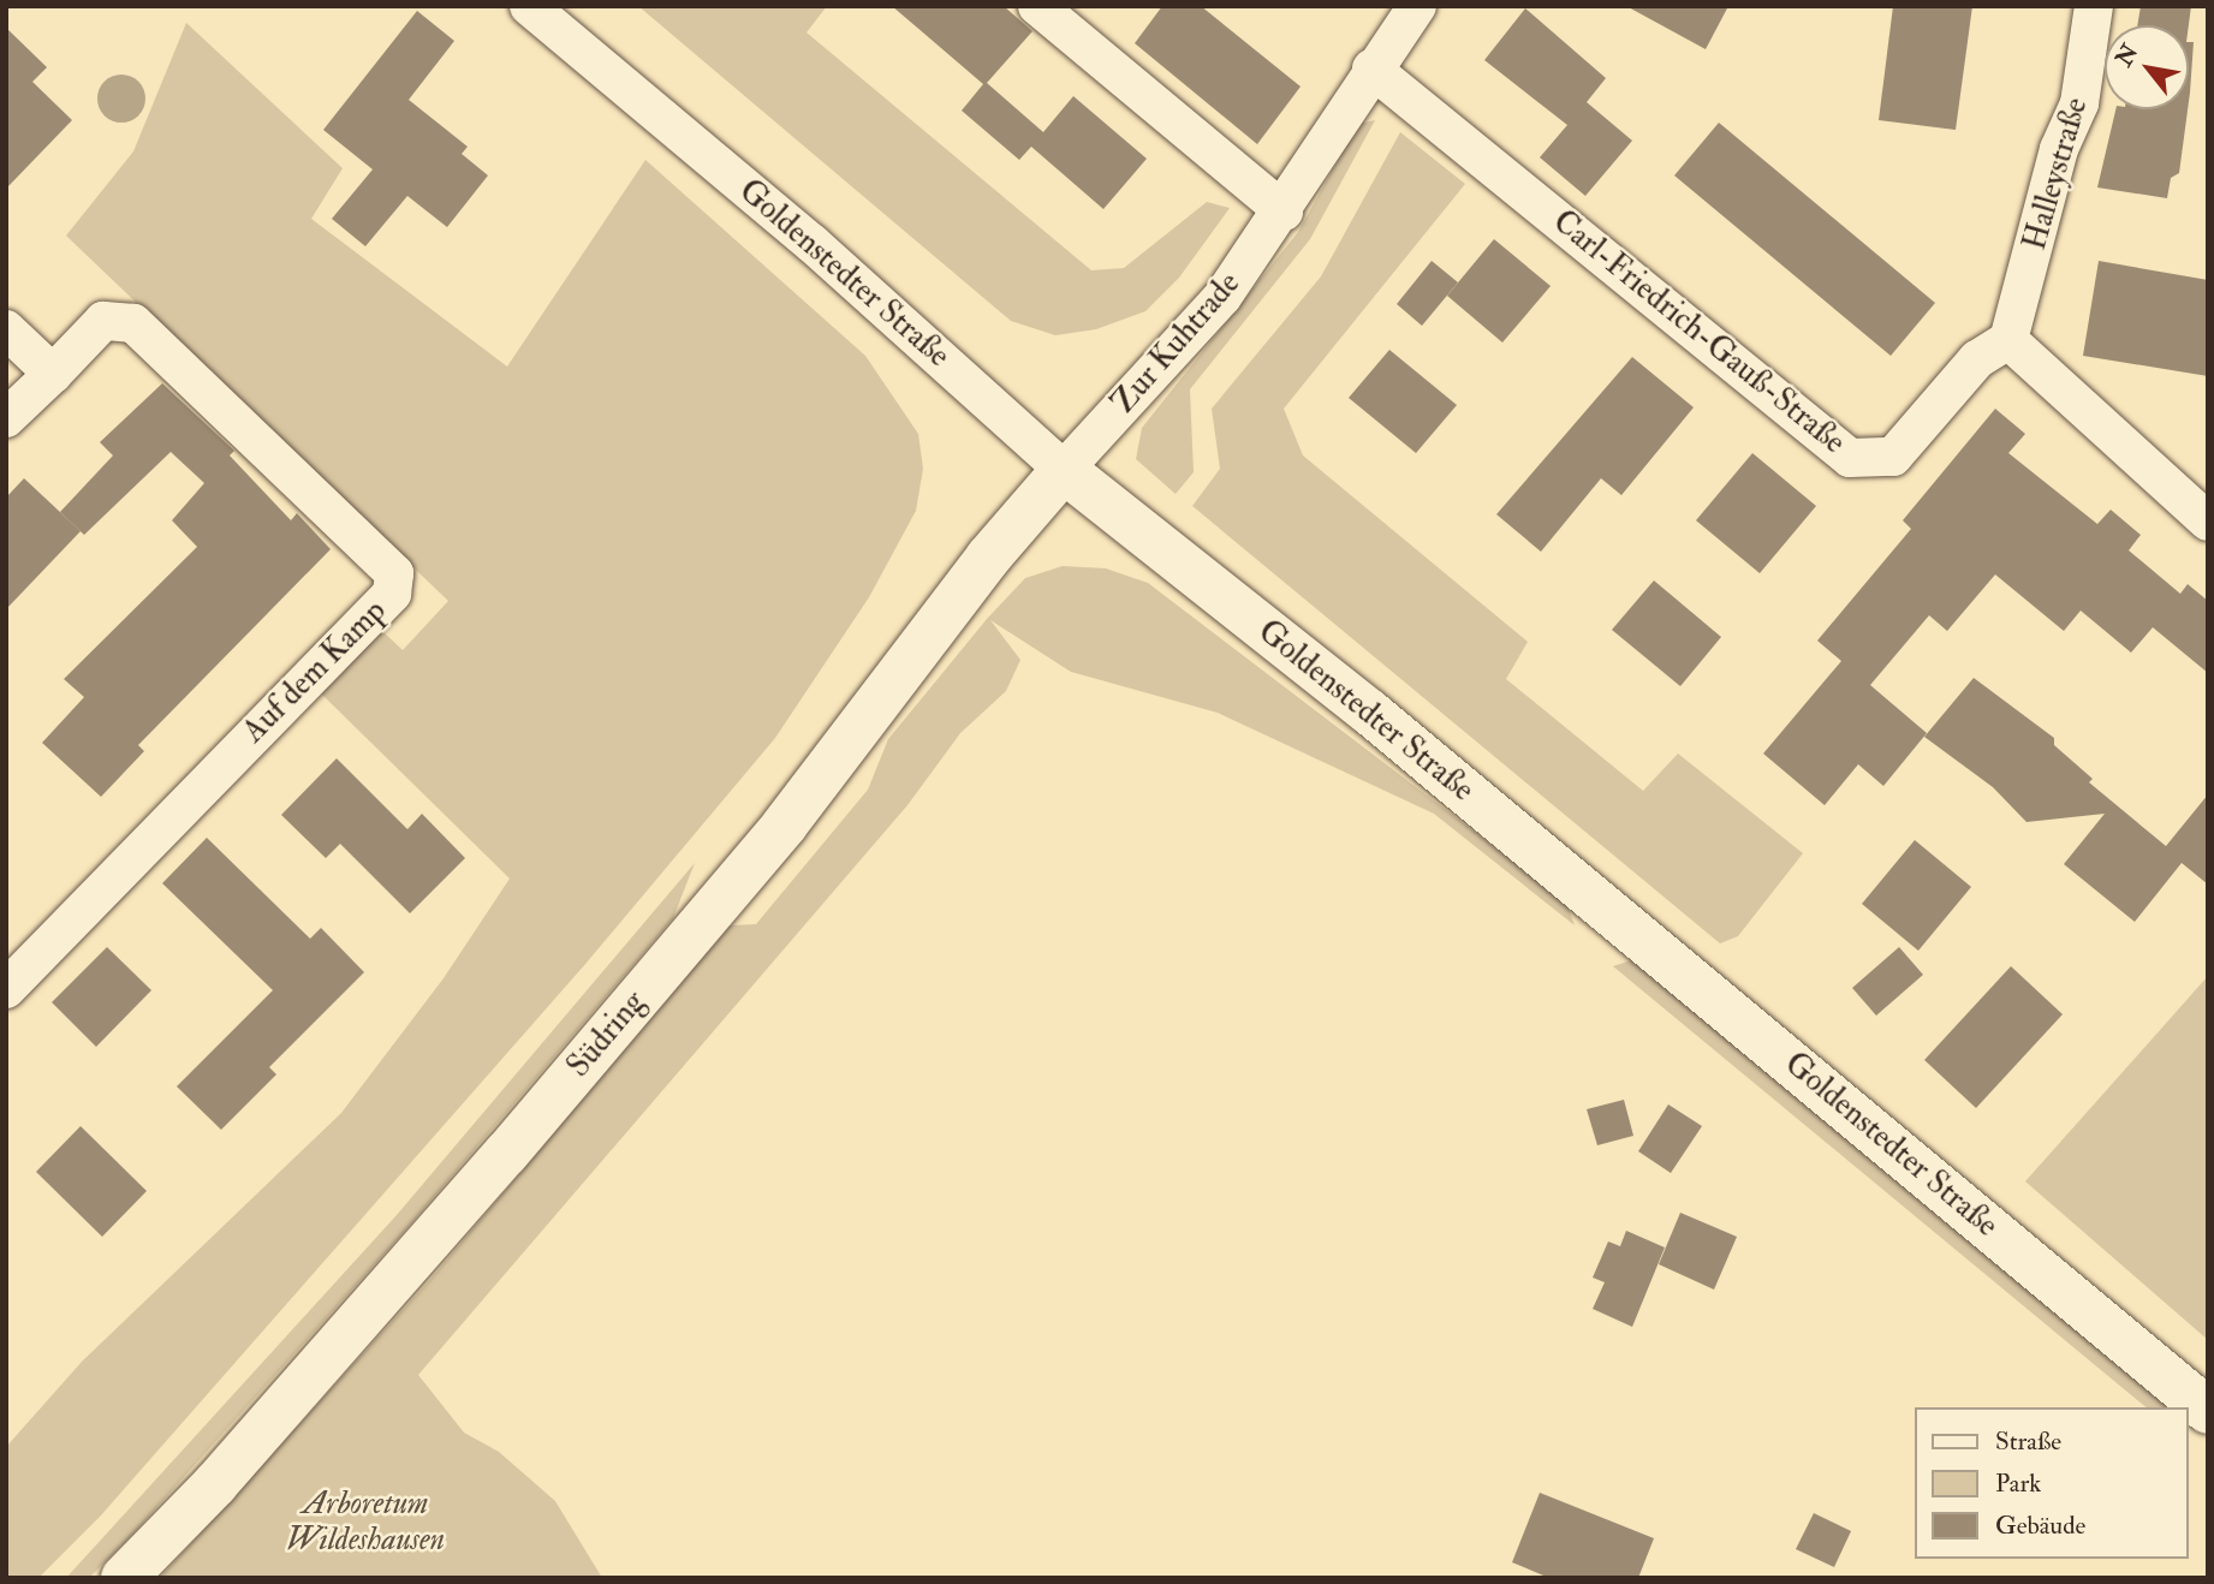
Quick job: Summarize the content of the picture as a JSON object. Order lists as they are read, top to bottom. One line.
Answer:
{"streets":{"main road":["Goldenstedter Straße","Südring"],"street":["Halleystraße","Carl-Friedrich-Gauß-Straße","Zur Kuhtrade","Auf dem Kamp"]},"crossings":[["Halleystraße","Carl-Friedrich-Gauß-Straße"],["Goldenstedter Straße","Zur Kuhtrade"],["Goldenstedter Straße","Südring"],["Carl-Friedrich-Gauß-Straße","Zur Kuhtrade"],["Zur Kuhtrade","Südring"]],"parks":["Arboretum Wildeshausen"],"legend":["Straße","Park","Gebäude"],"north":"top left"}
